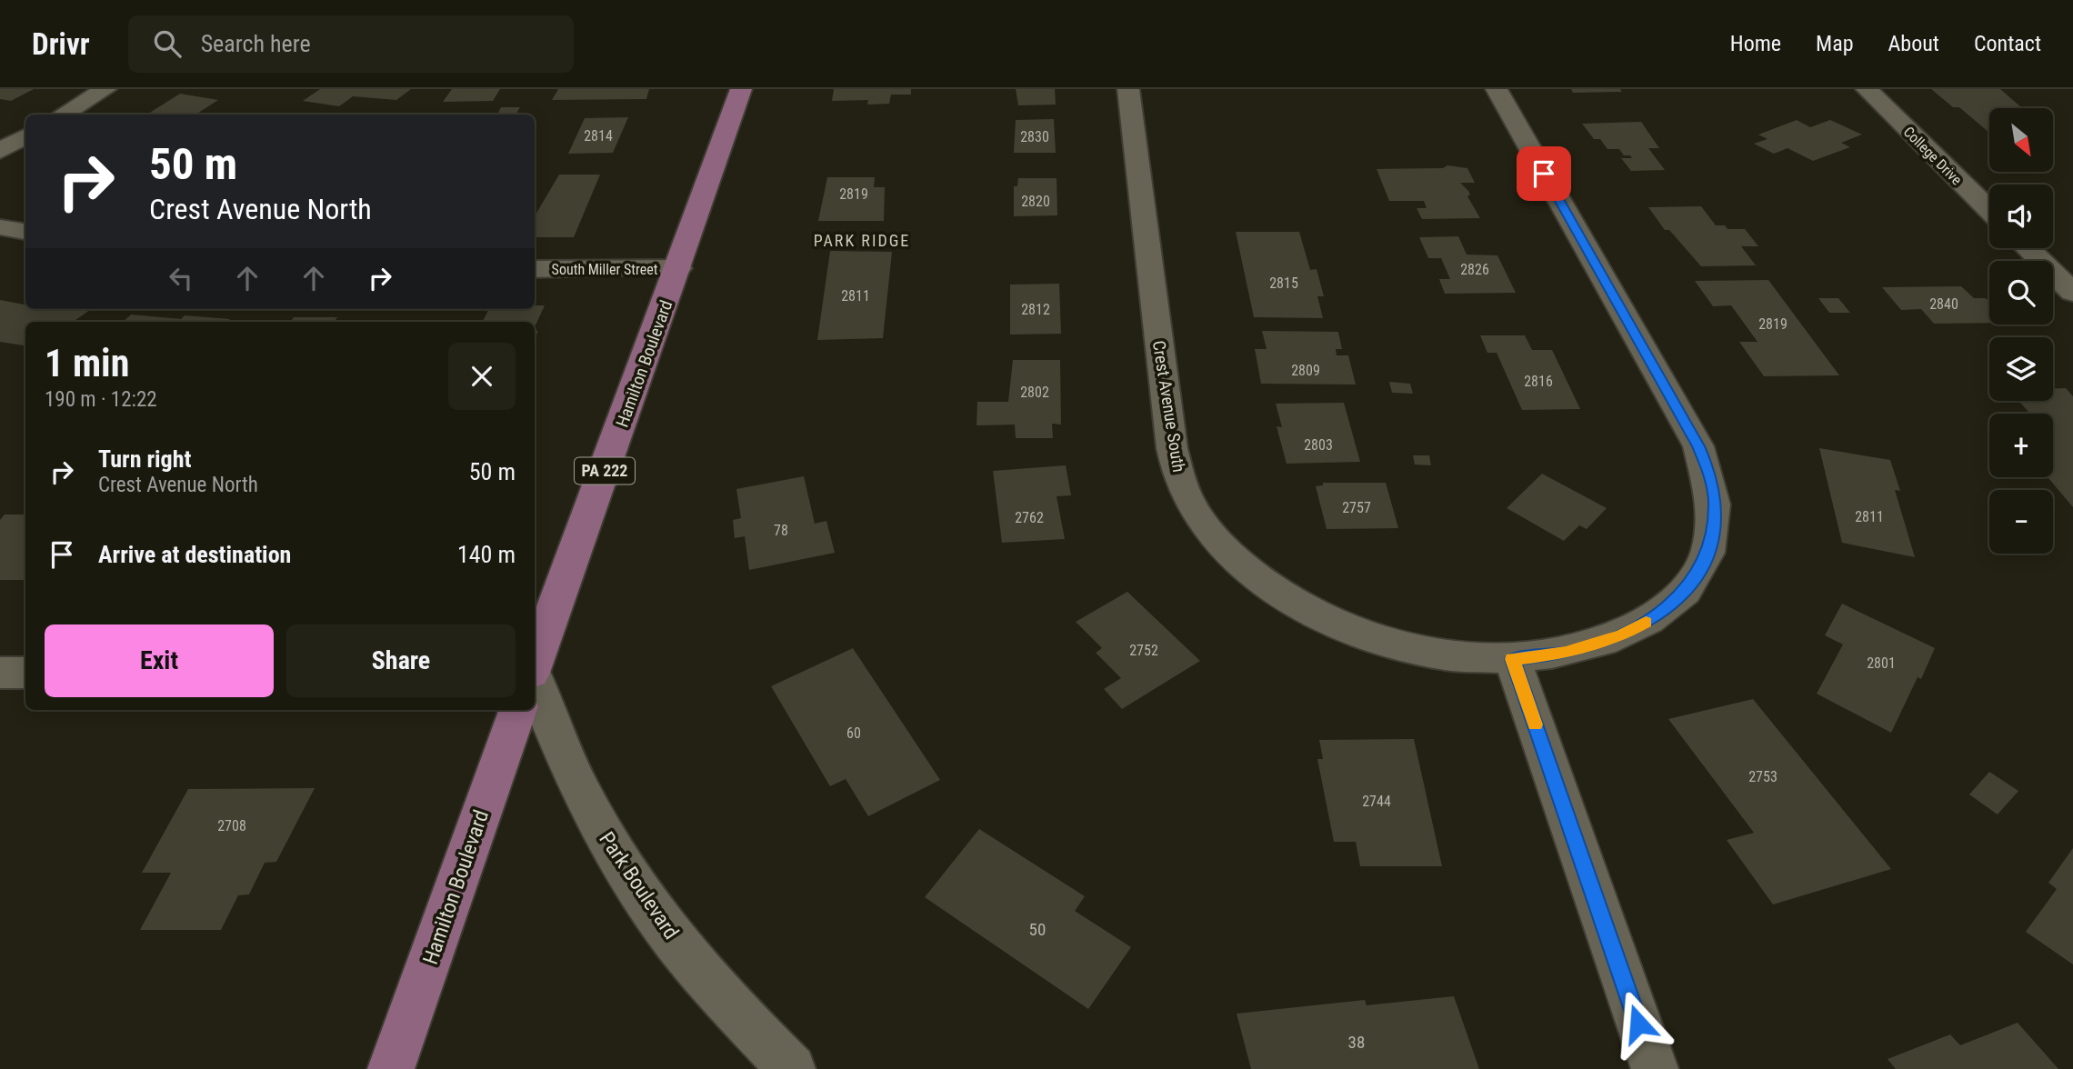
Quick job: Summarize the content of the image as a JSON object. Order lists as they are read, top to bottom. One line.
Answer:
{"streets":{"main road":["Hamilton Boulevard","PA 222"],"street":["College Drive","South Miller Street","Crest Avenue South","Park Boulevard"]},"crossings":[["South Miller Street","Hamilton Boulevard"]],"districts":["PARK RIDGE"],"house_numbers":["2814","2830","2819","2820","2826","2815","2811","2840","2812","2819","2809","2816","2802","2803","2757","2811","2762","78","2752","2801","60","2753","2744","2708","50","38"],"north":"bottom right","page":{"header":"Drivr","search":"Search here","nav":["Home","Map","About","Contact"],"map_buttons":["+","−"],"turn":["50 m","Crest Avenue North"],"heading":["1 min","190 m · 12:22"],"list":[{"name":"Turn right","note":"Crest Avenue North","value":"50 m"},{"name":"Arrive at destination","value":"140 m"}],"buttons":["Exit","Share"]}}
